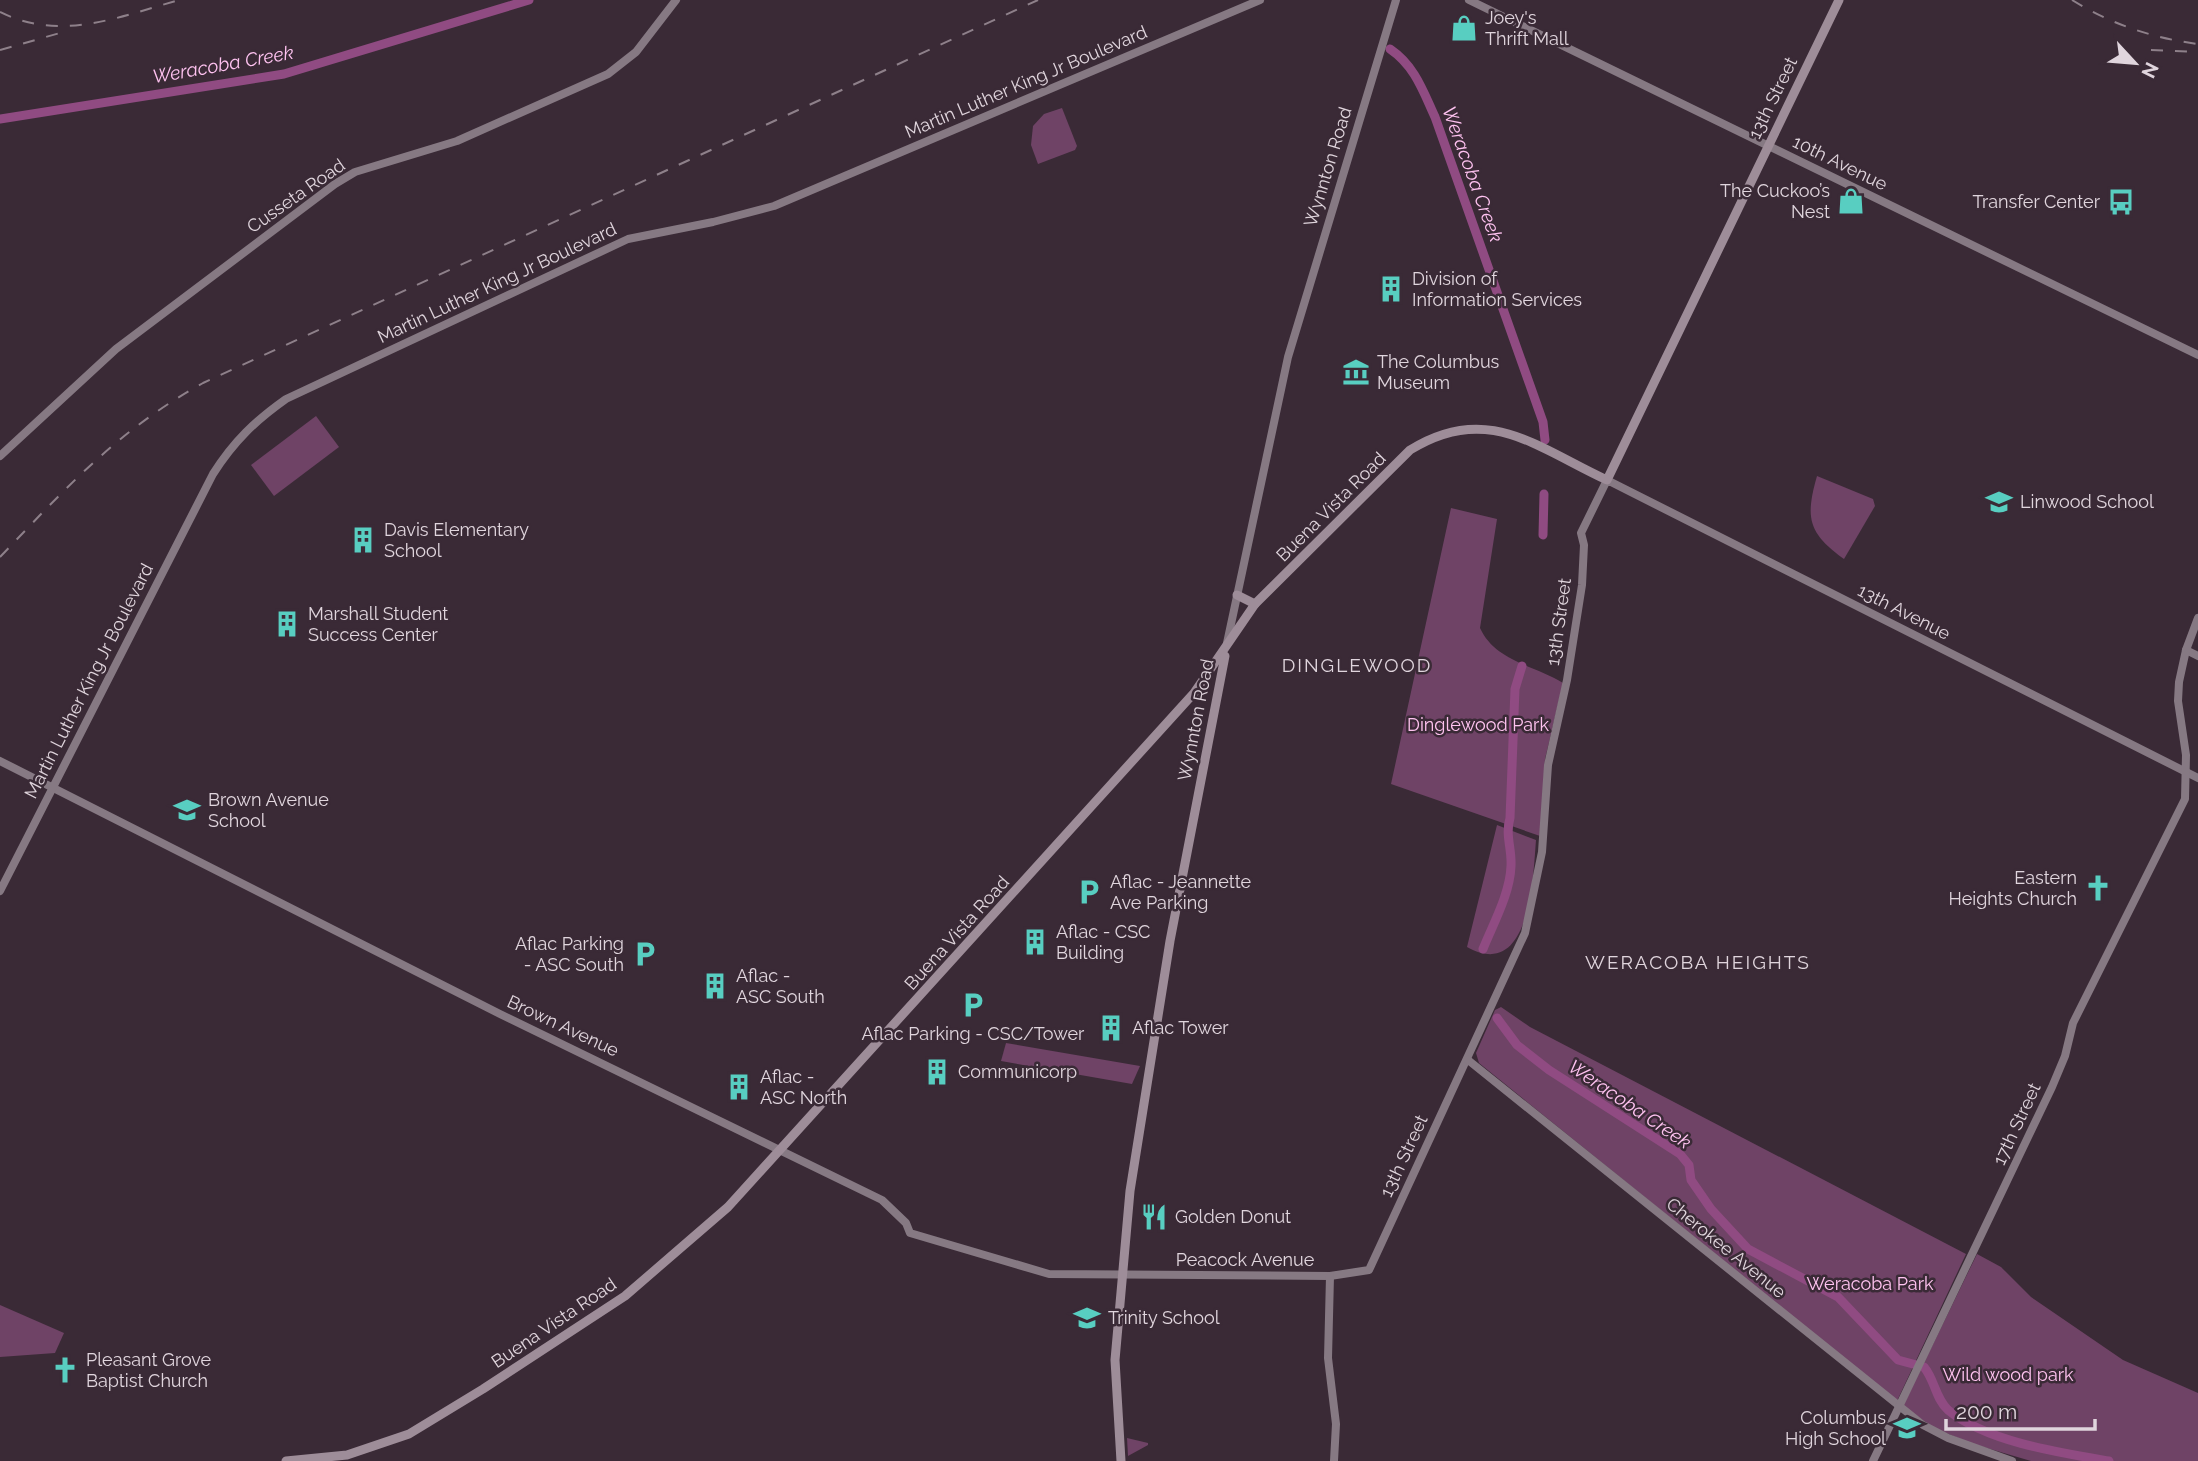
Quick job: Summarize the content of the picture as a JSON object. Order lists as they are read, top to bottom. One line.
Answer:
{"streets":{"main road":["13th Street","Wynnton Road","Buena Vista Road"],"street":["Martin Luther King Jr Boulevard","10th Avenue","Cusseta Road","13th Avenue","Brown Avenue","17th Street","Cherokee Avenue","Peacock Avenue"]},"crossings":[["Martin Luther King Jr Boulevard","Brown Avenue"],["13th Street","10th Avenue"],["13th Street","Buena Vista Road"],["13th Street","13th Avenue"],["13th Street","Cherokee Avenue"],["13th Street","Peacock Avenue"],["Wynnton Road","Buena Vista Road"],["Wynnton Road","Brown Avenue"],["Wynnton Road","Peacock Avenue"],["Buena Vista Road","13th Avenue"],["Buena Vista Road","Brown Avenue"],["13th Avenue","17th Street"],["Brown Avenue","Peacock Avenue"],["17th Street","Cherokee Avenue"]],"districts":["DINGLEWOOD","WERACOBA HEIGHTS"],"water":["Weracoba Creek"],"parks":["Dinglewood Park","Weracoba Park","Wild wood park"],"places":{"shop":["Joey's Thrift Mall","The Cuckoo’s Nest"],"bus stop":["Transfer Center"],"building":["Division of Information Services","Davis Elementary School","Marshall Student Success Center","Aflac - CSC Building","Aflac - ASC South","Aflac Tower","Communicorp","Aflac - ASC North"],"museum":["The Columbus Museum"],"school or university":["Linwood School","Brown Avenue School","Trinity School","Columbus High School"],"church":["Eastern Heights Church","Pleasant Grove Baptist Church"],"parking":["Aflac - Jeannette Ave Parking","Aflac Parking - ASC South","Aflac Parking - CSC/Tower"],"restaurant":["Golden Donut"]},"scale_bar":"200 m","north":"bottom right"}
